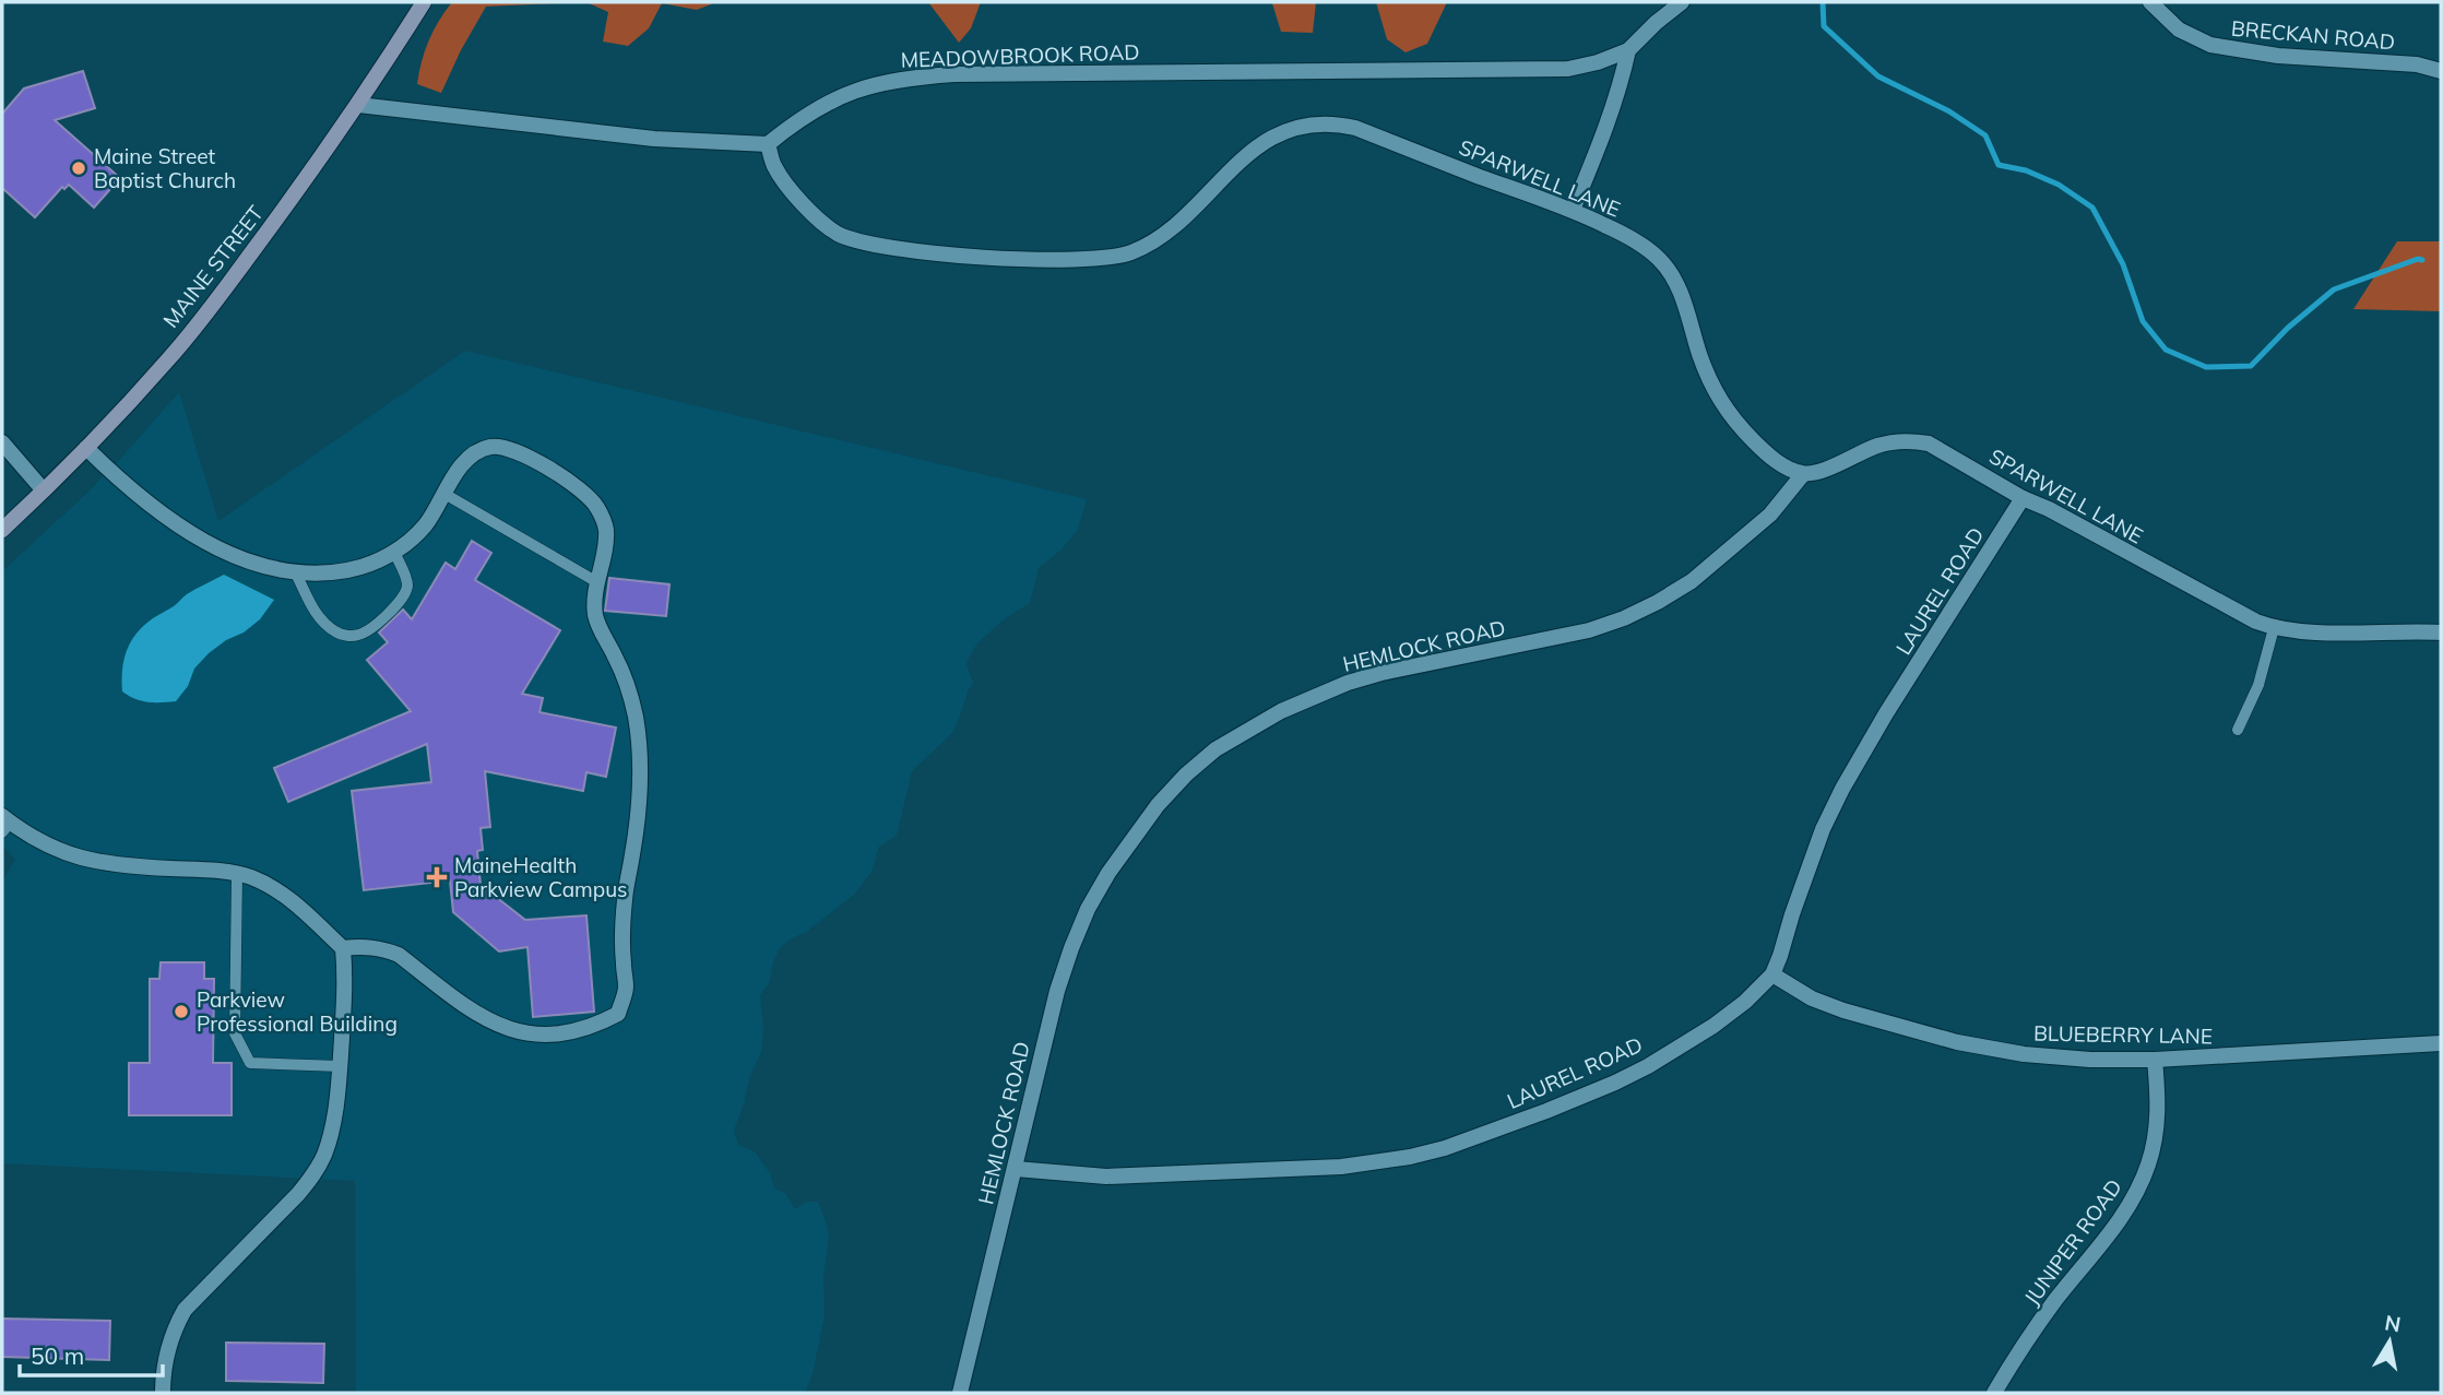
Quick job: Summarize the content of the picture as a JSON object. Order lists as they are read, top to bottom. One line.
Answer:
{"streets":{"street":["BRECKAN ROAD","MEADOWBROOK ROAD","SPARWELL LANE","MAINE STREET","LAUREL ROAD","HEMLOCK ROAD","BLUEBERRY LANE","JUNIPER ROAD"]},"crossings":[["MEADOWBROOK ROAD","SPARWELL LANE"],["SPARWELL LANE","LAUREL ROAD"],["SPARWELL LANE","HEMLOCK ROAD"],["LAUREL ROAD","HEMLOCK ROAD"],["LAUREL ROAD","BLUEBERRY LANE"],["BLUEBERRY LANE","JUNIPER ROAD"]],"places":{"other":["Maine Street Baptist Church","Parkview Professional Building"],"health":["MaineHealth Parkview Campus"]},"scale_bar":"50 m","north":"top"}
